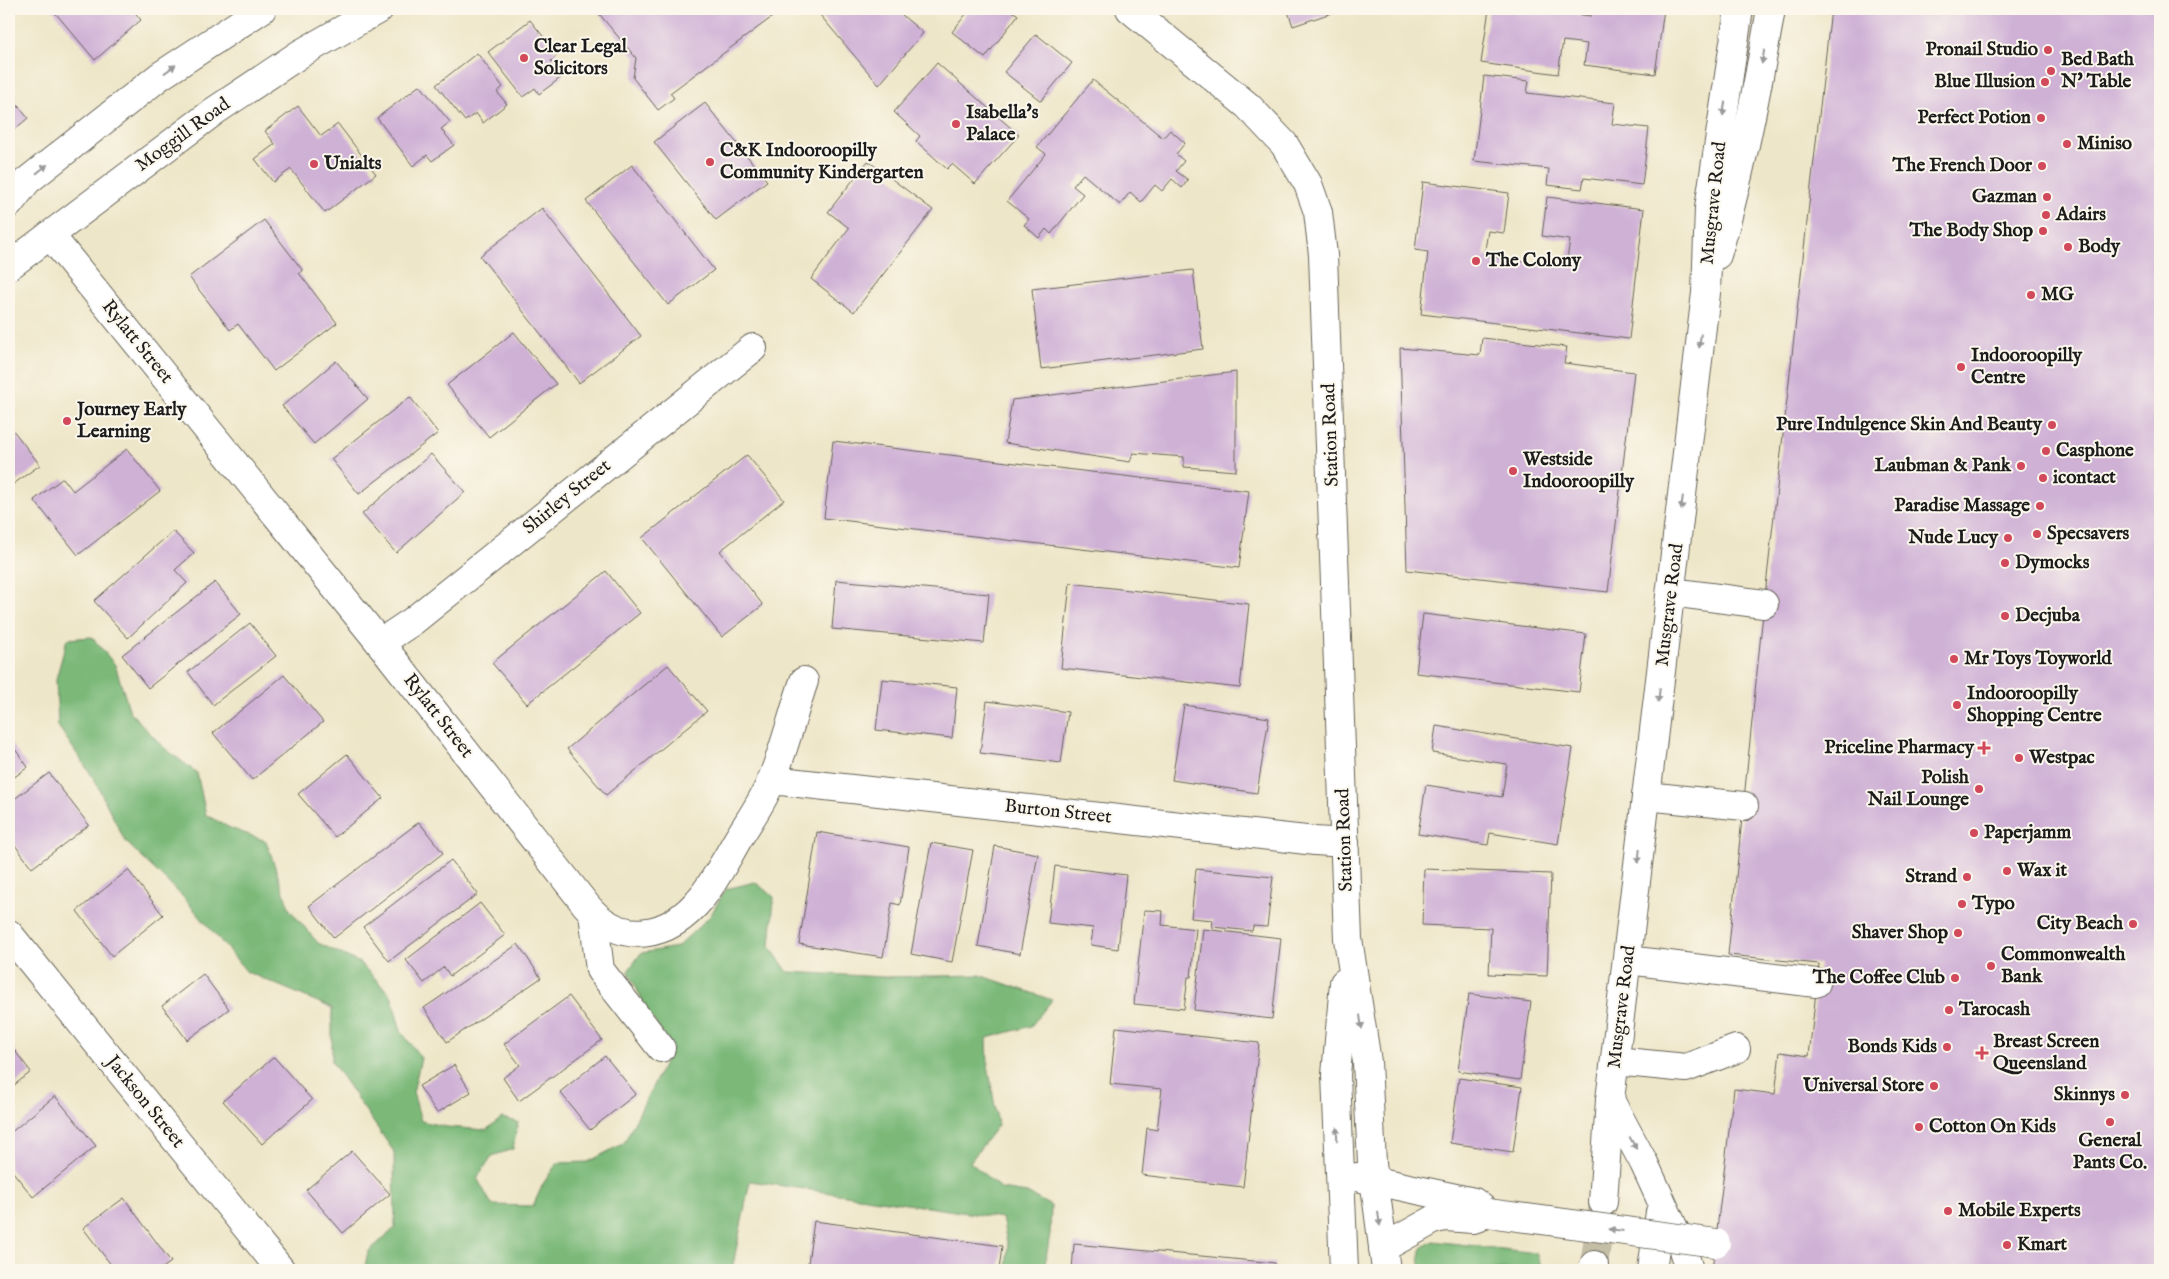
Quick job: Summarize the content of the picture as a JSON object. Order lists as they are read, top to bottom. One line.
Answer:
{"streets":{"main road":["Moggill Road","Musgrave Road","Rylatt Street","Station Road","Shirley Street","Burton Street","Jackson Street"]},"crossings":[["Moggill Road","Rylatt Street"],["Rylatt Street","Shirley Street"],["Rylatt Street","Burton Street"],["Station Road","Burton Street"]],"one_way":["Musgrave Road"],"places":{"other":["Pronail Studio","Clear Legal Solicitors","Bed Bath N' Table","Blue Illusion","Perfect Potion","Isabella's Palace","Miniso","C&K Indooroopilly Community Kindergarten","Unialts","The French Door","Gazman","Adairs","The Body Shop","Body","The Colony","MG","Indooroopilly Centre","Journey Early Learning","Pure Indulgence Skin And Beauty","Casphone","Laubman & Pank","Westside Indooroopilly","icontact","Paradise Massage","Specsavers","Nude Lucy","Dymocks","Decjuba","Mr Toys Toyworld","Indooroopilly Shopping Centre","Westpac","Polish Nail Lounge","Paperjamm","Wax it","Strand","Typo","City Beach","Shaver Shop","Commonwealth Bank","The Coffee Club","Tarocash","Bonds Kids","Universal Store","Skinnys","General Pants Co.","Cotton On Kids","Mobile Experts","Kmart"],"health":["Priceline Pharmacy","Breast Screen Queensland"]}}
